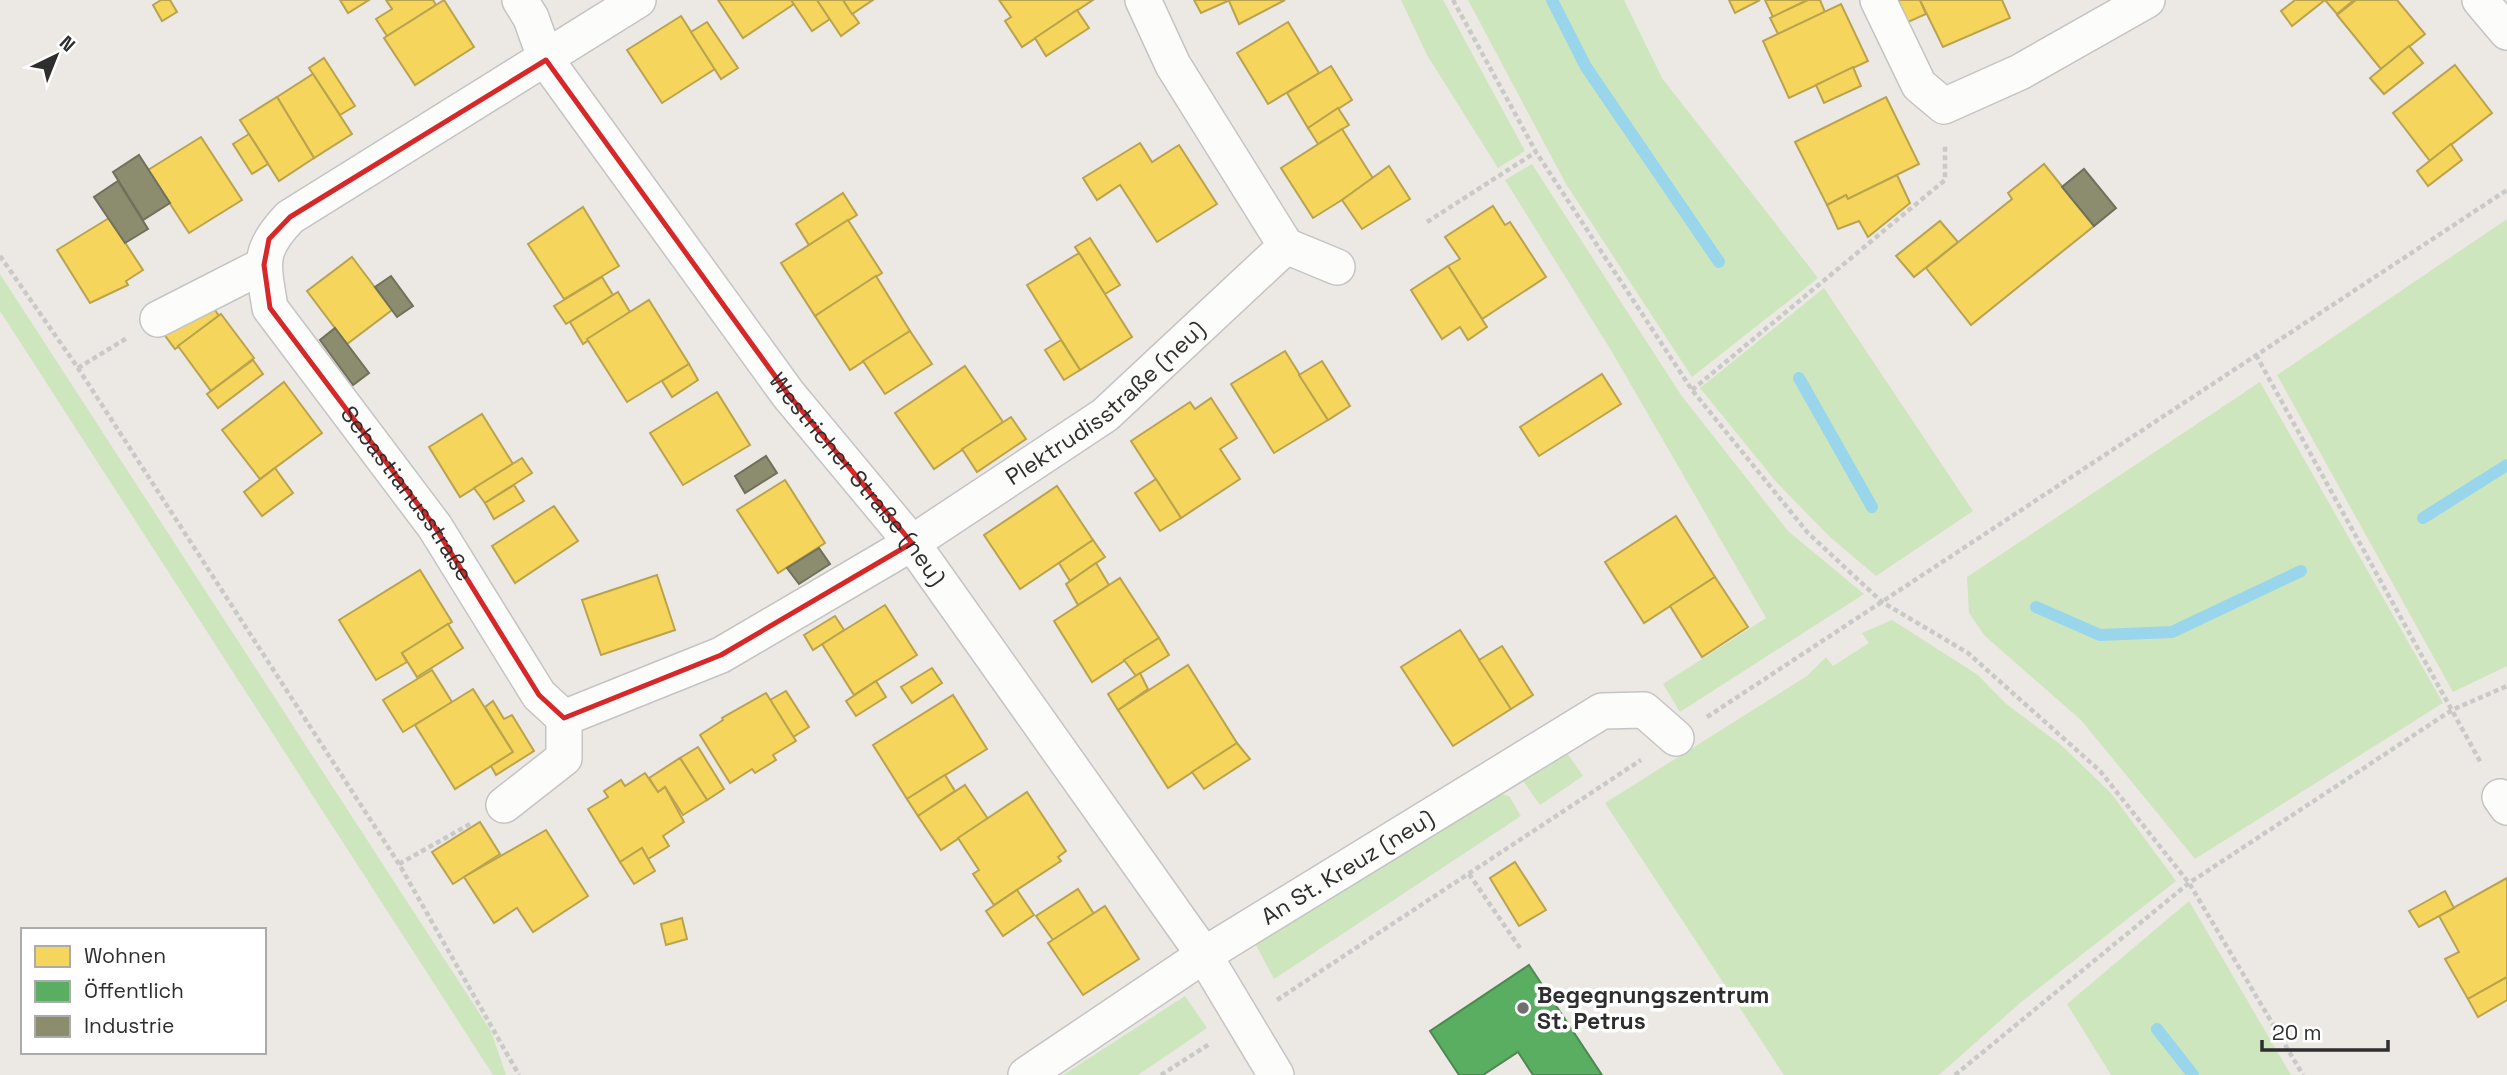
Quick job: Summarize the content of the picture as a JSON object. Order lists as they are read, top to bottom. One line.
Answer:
{"streets":{"street":["Plektrudisstraße (neu)","Westricher Straße (neu)","Sebastianusstraße","An St. Kreuz (neu)"]},"crossings":[["Plektrudisstraße (neu)","Westricher Straße (neu)"],["Westricher Straße (neu)","Sebastianusstraße"],["Westricher Straße (neu)","An St. Kreuz (neu)"]],"places":["Begegnungszentrum St. Petrus"],"legend":["Wohnen","Öffentlich","Industrie"],"scale_bar":"20 m","north":"top right"}
